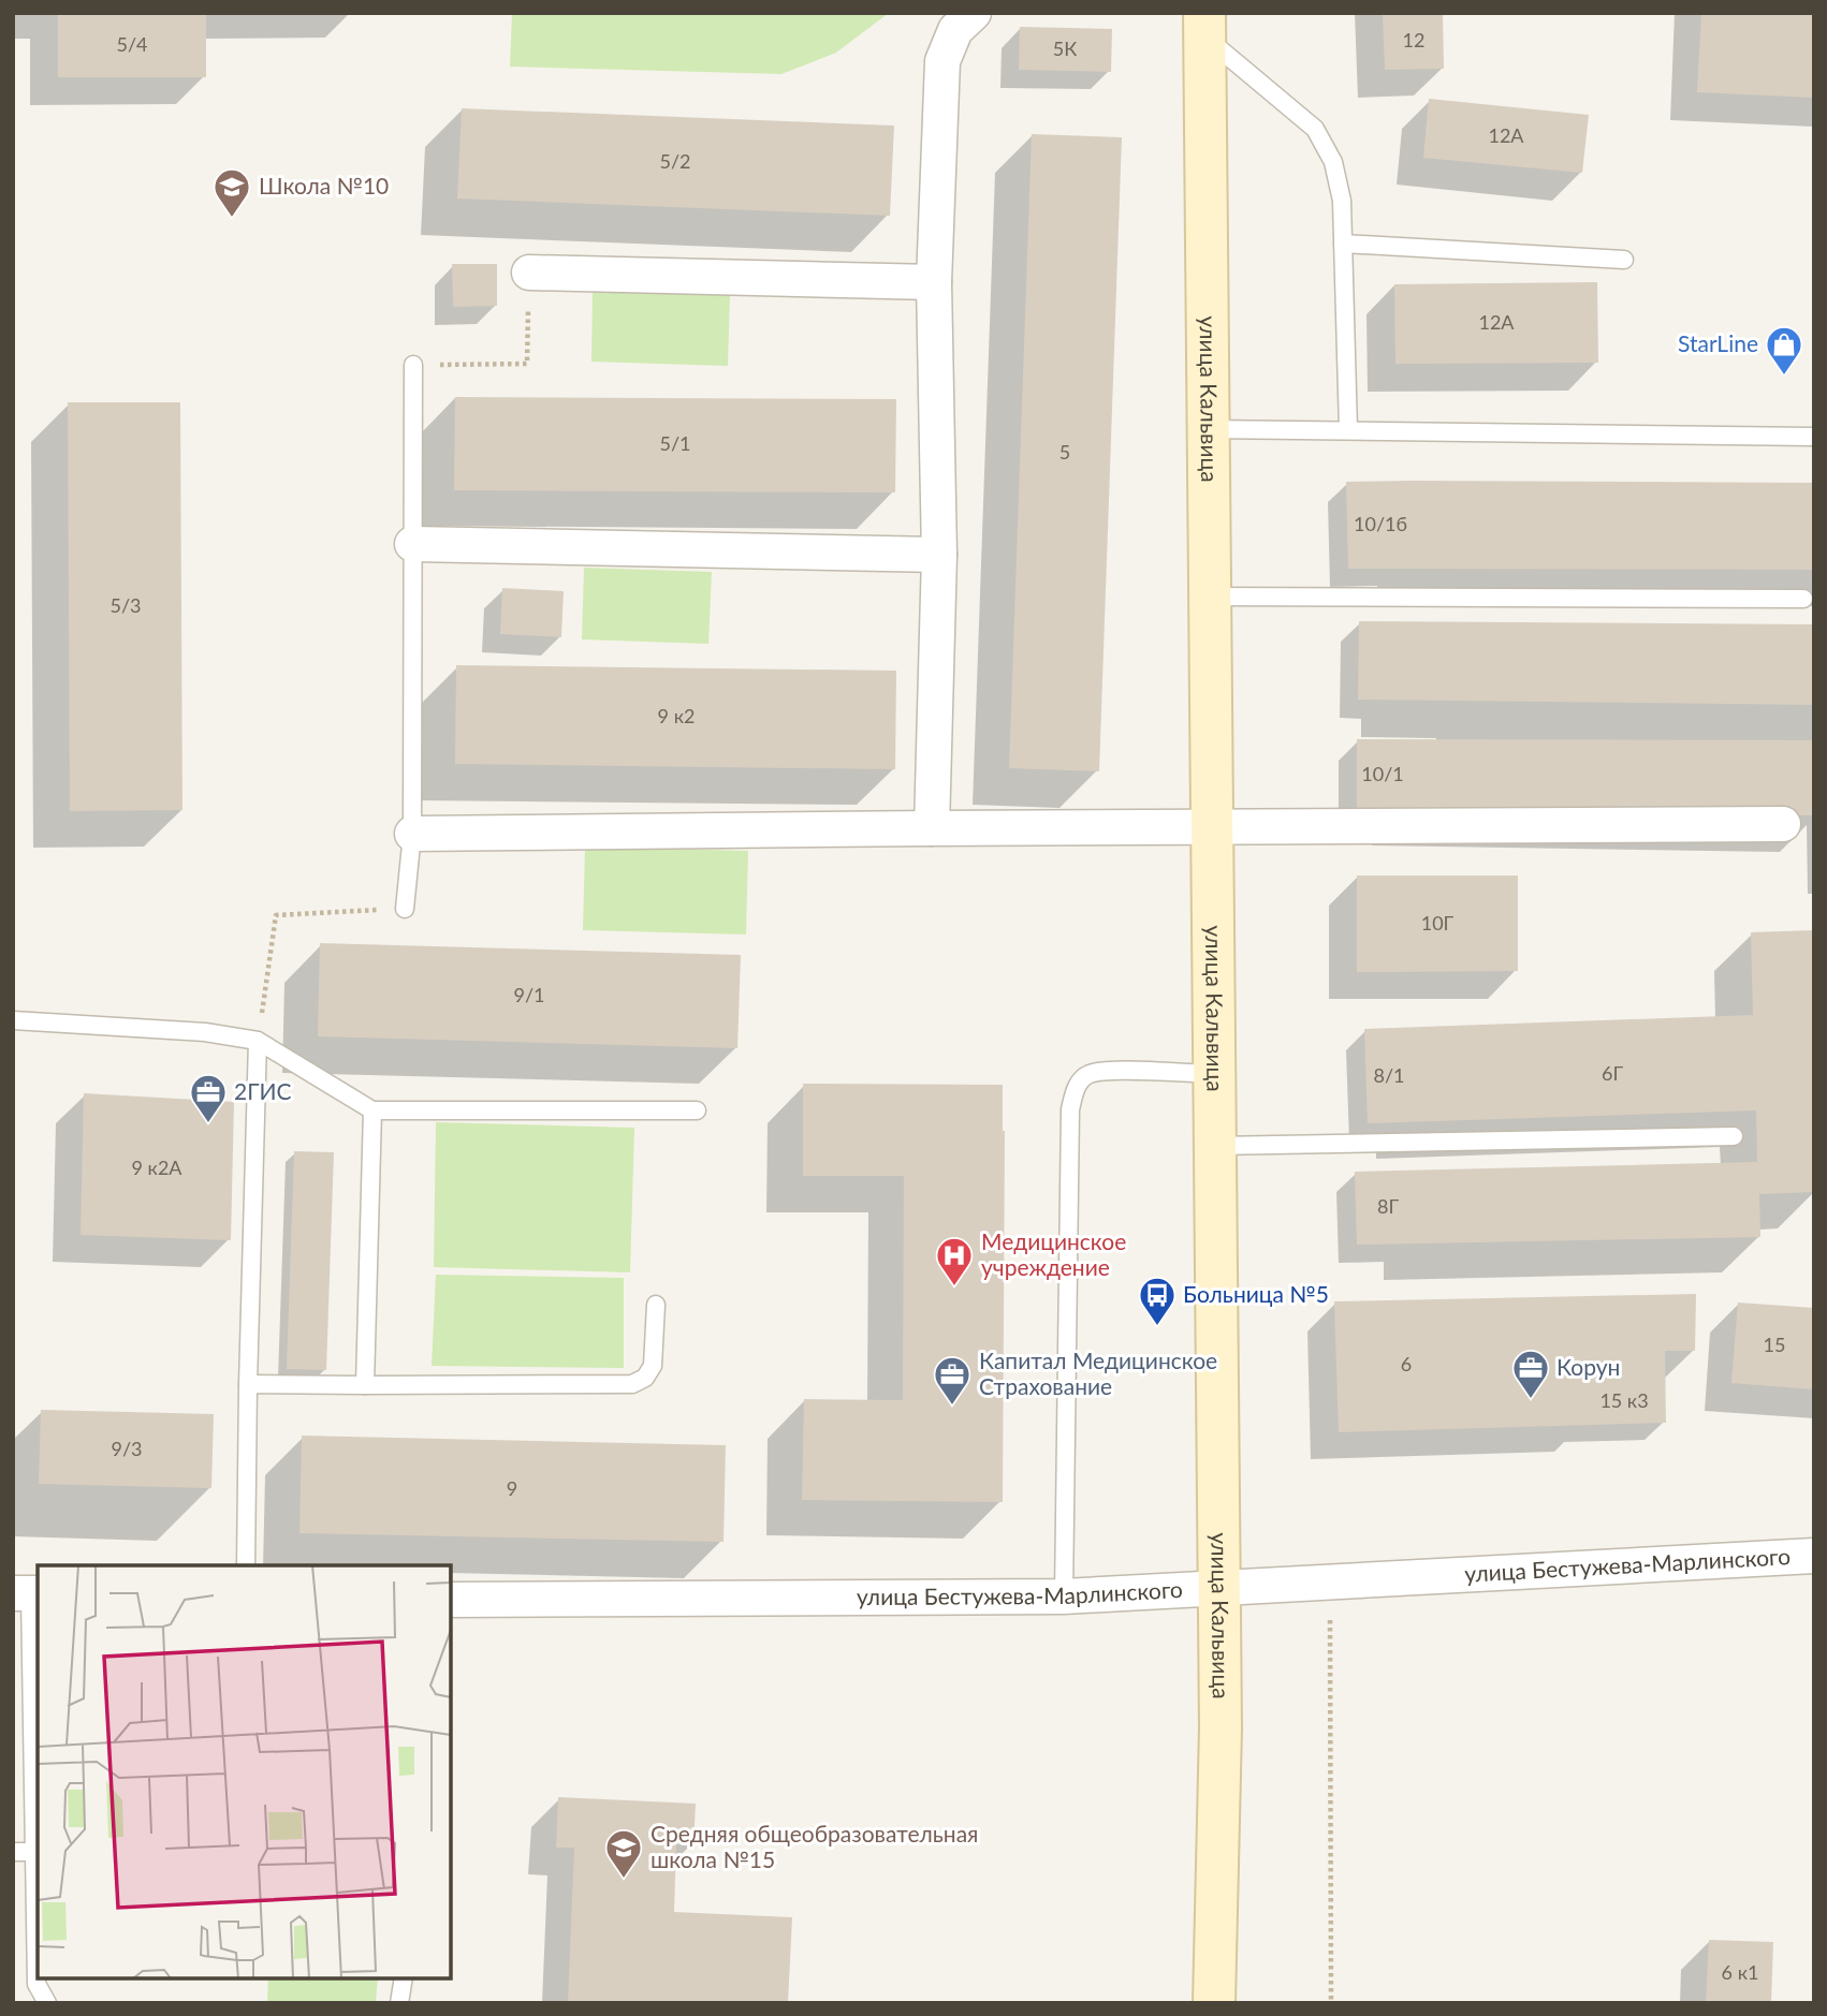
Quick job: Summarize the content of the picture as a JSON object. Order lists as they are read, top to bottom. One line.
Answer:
{"streets":{"street":["улица Кальвица","улица Бестужева-Марлинского"]},"crossings":[["улица Кальвица","улица Бестужева-Марлинского"]],"places":{"school or university":["Школа №10","Средняя общеобразовательная школа №15"],"shop":["StarLine"],"office":["2ГИС","Корун","Капитал Медицинское Страхование"],"hospital":["Медицинское учреждение"],"bus stop":["Больница №5"]},"house_numbers":["12","5/4","5К","12А","5/2","12А","5/1","5","10/1б","5/3","9 к2","10/1","10Г","9/1","6Г","8/1","9 к2А","8Г","15","6","15 к3","9/3","9","6 к1"]}
